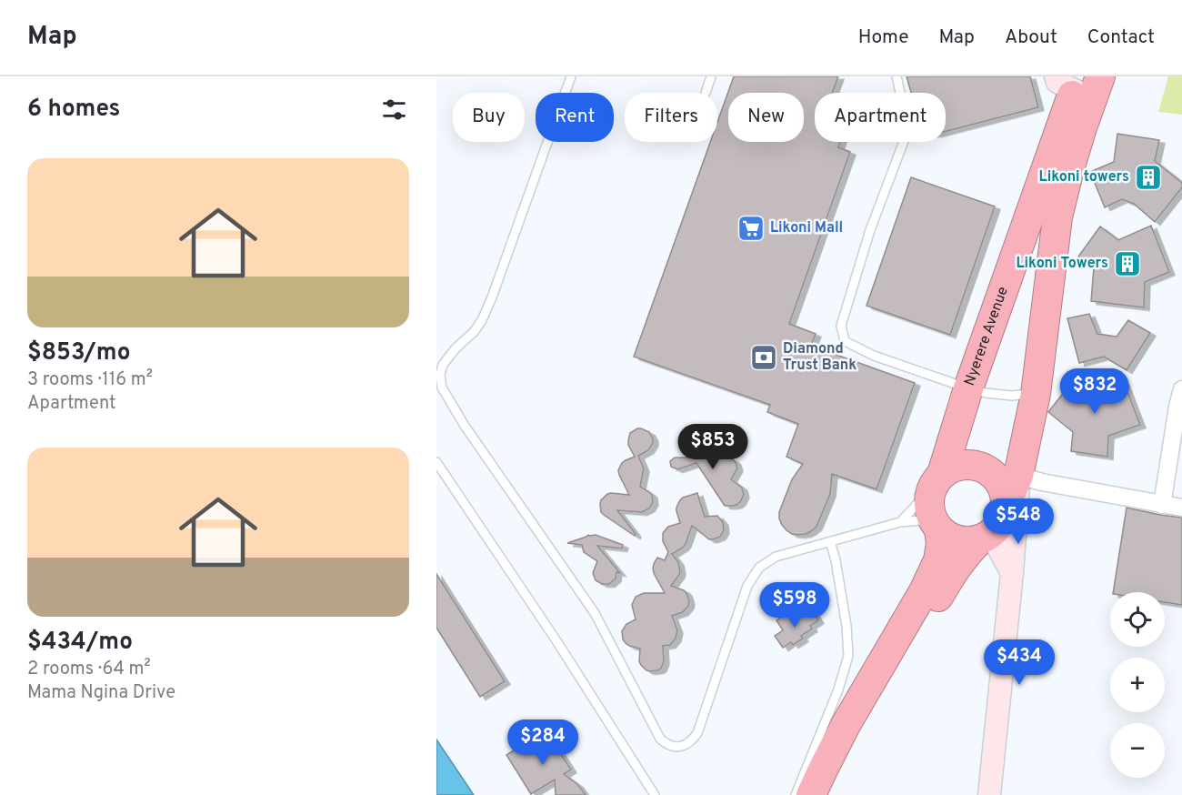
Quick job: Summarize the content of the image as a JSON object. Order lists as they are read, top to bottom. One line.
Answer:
{"streets":{"highway":["Nyerere Avenue"]},"places":{"building":["Likoni towers","Likoni Towers"],"supermarket":["Likoni Mall"],"bank":["Diamond Trust Bank"]},"page":{"header":"Map","nav":["Home","Map","About","Contact"],"heading":"6 homes","chip":["Buy","Rent","Filters","New","Apartment"],"list":[{"name":"$853/mo","note":"3 rooms · 116 m² · Apartment"},{"name":"$434/mo","note":"2 rooms · 64 m² · Mama Ngina Drive"}],"price":["$832","$853","$548","$598","$434","$284"],"map_buttons":["+","−"]}}
